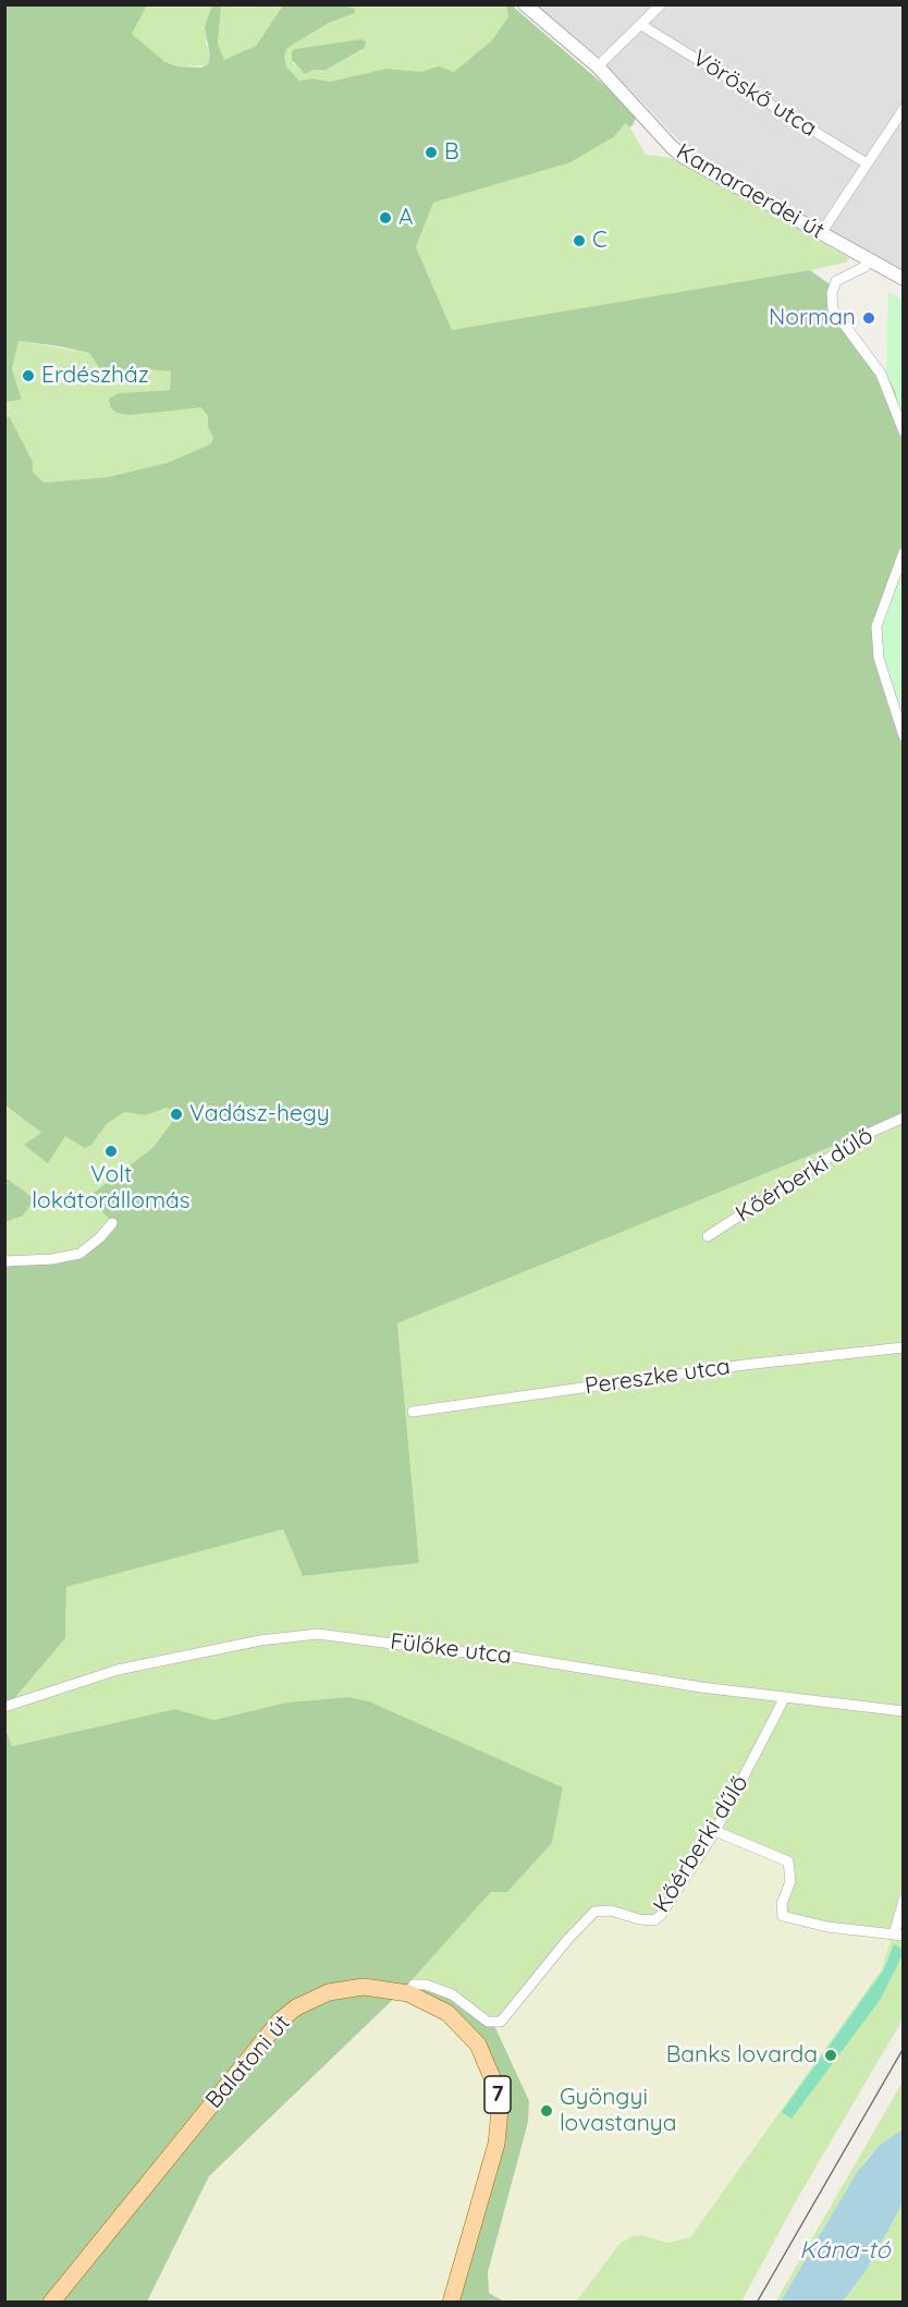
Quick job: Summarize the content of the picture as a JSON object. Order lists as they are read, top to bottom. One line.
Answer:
{"streets":{"main road":["Balatoni út","7"],"street":["Vöröskő utca","Kamaraerdei út","Kőérberki dűlő","Pereszke utca","Fülőke utca"]},"crossings":[["Kőérberki dűlő","Fülőke utca"],["Kőérberki dűlő","Balatoni út"]],"water":["Kána-tó"],"places":["B","A","C","Norman","Erdészház","Vadász-hegy","Volt lokátorállomás","Banks lovarda","Gyöngyi lovastanya"]}
